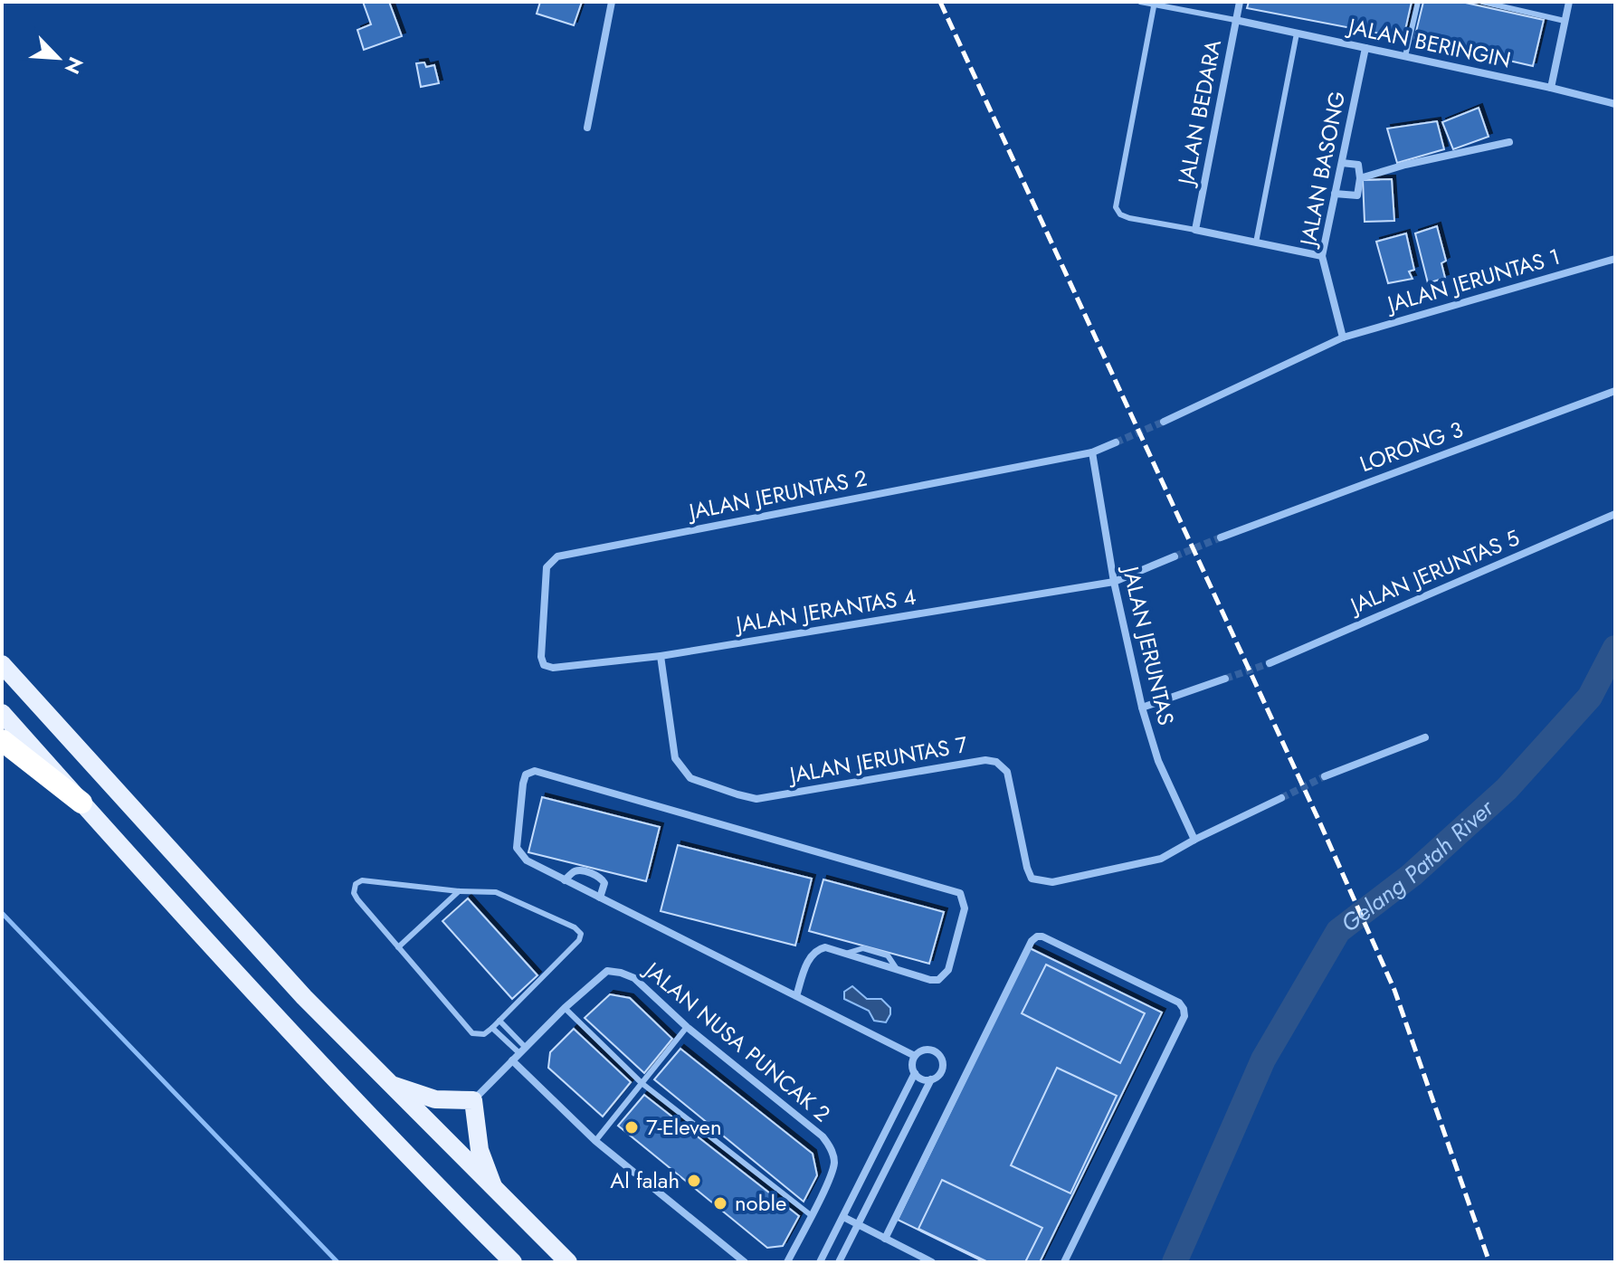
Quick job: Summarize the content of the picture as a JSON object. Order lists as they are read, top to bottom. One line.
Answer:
{"streets":{"street":["JALAN BERINGIN","JALAN BEDARA","JALAN BASONG","JALAN JERUNTAS 1","LORONG 3","JALAN JERUNTAS 2","JALAN JERUNTAS 5","JALAN JERANTAS 4","JALAN JERUNTAS","JALAN JERUNTAS 7","JALAN NUSA PUNCAK 2"]},"crossings":[["JALAN BERINGIN","JALAN BEDARA"],["JALAN BERINGIN","JALAN BASONG"],["JALAN BASONG","JALAN JERUNTAS 1"],["JALAN JERUNTAS 2","JALAN JERANTAS 4"],["JALAN JERUNTAS 2","JALAN JERUNTAS"],["JALAN JERANTAS 4","JALAN JERUNTAS"],["JALAN JERANTAS 4","JALAN JERUNTAS 7"],["JALAN JERUNTAS","JALAN JERUNTAS 7"]],"water":["Gelang Patah River"],"places":["7-Eleven","Al falah","noble"],"north":"bottom right"}
